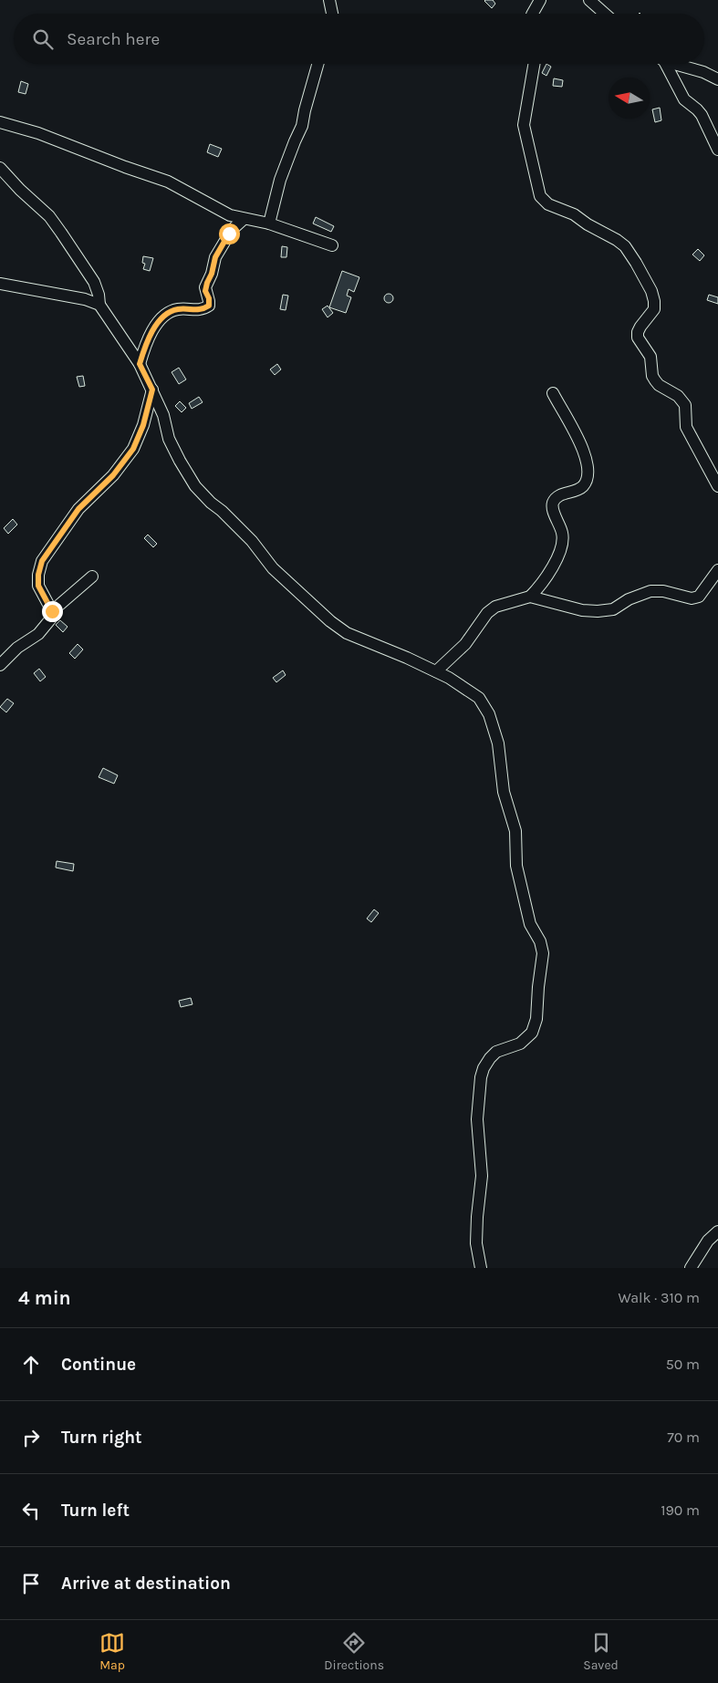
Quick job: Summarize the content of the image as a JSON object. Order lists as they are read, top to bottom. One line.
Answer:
{"north":"left","page":{"search":"Search here","heading":["4 min","Walk · 310 m"],"list":[["Continue","50 m"],["Turn right","70 m"],["Turn left","190 m"],"Arrive at destination"],"nav":["Map","Directions","Saved"]}}
